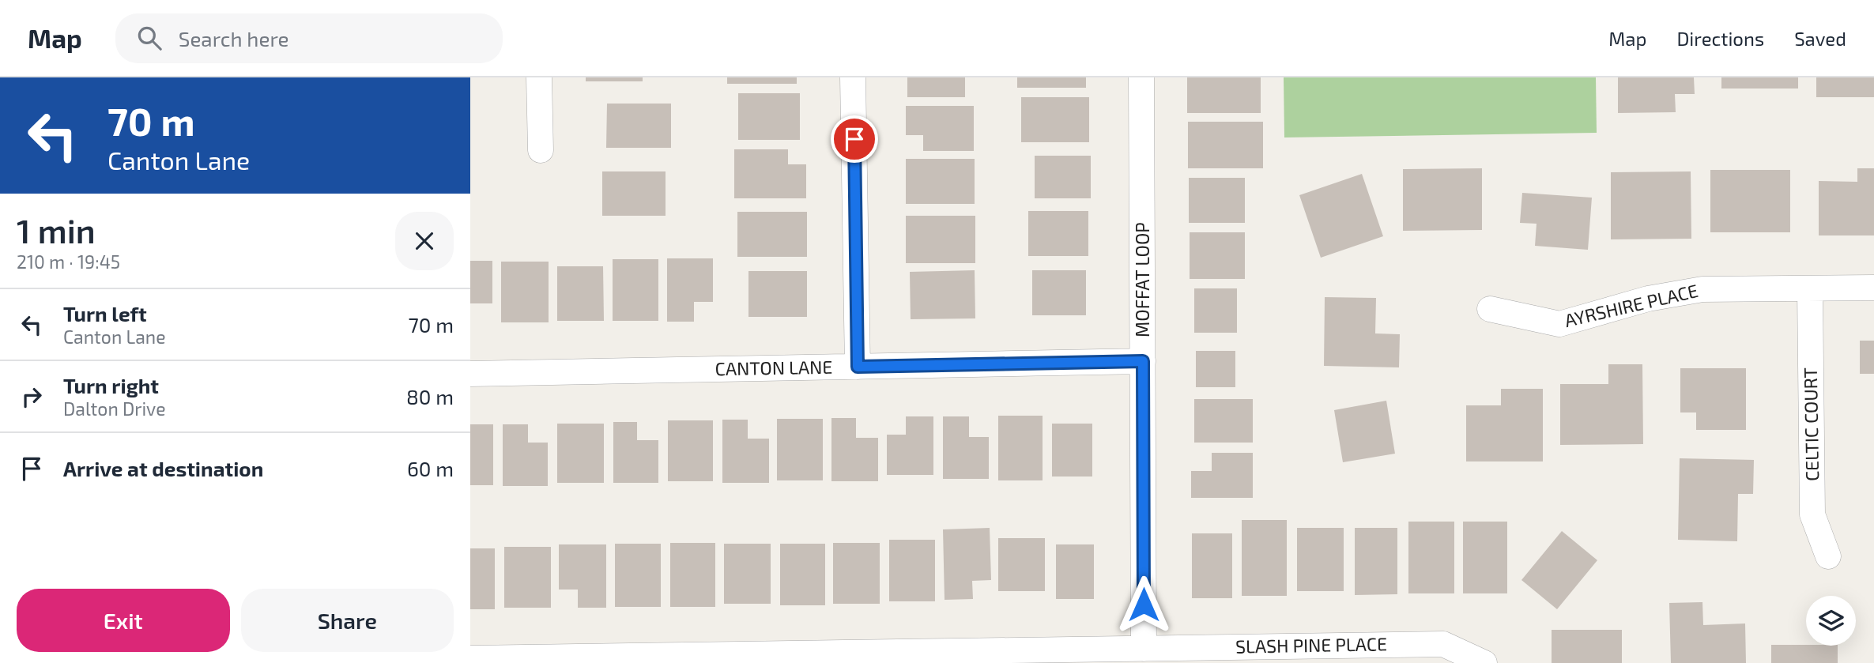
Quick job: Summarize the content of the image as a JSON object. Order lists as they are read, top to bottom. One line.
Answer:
{"streets":{"street":["MOFFAT LOOP","AYRSHIRE PLACE","CANTON LANE","CELTIC COURT","SLASH PINE PLACE"]},"crossings":[["MOFFAT LOOP","CANTON LANE"],["MOFFAT LOOP","SLASH PINE PLACE"],["AYRSHIRE PLACE","CELTIC COURT"]],"page":{"header":"Map","search":"Search here","nav":["Map","Directions","Saved"],"turn":["70 m","Canton Lane"],"heading":["1 min","210 m · 19:45"],"list":[{"name":"Turn left","note":"Canton Lane","value":"70 m"},{"name":"Turn right","note":"Dalton Drive","value":"80 m"},{"name":"Arrive at destination","value":"60 m"}],"buttons":["Exit","Share"]}}
